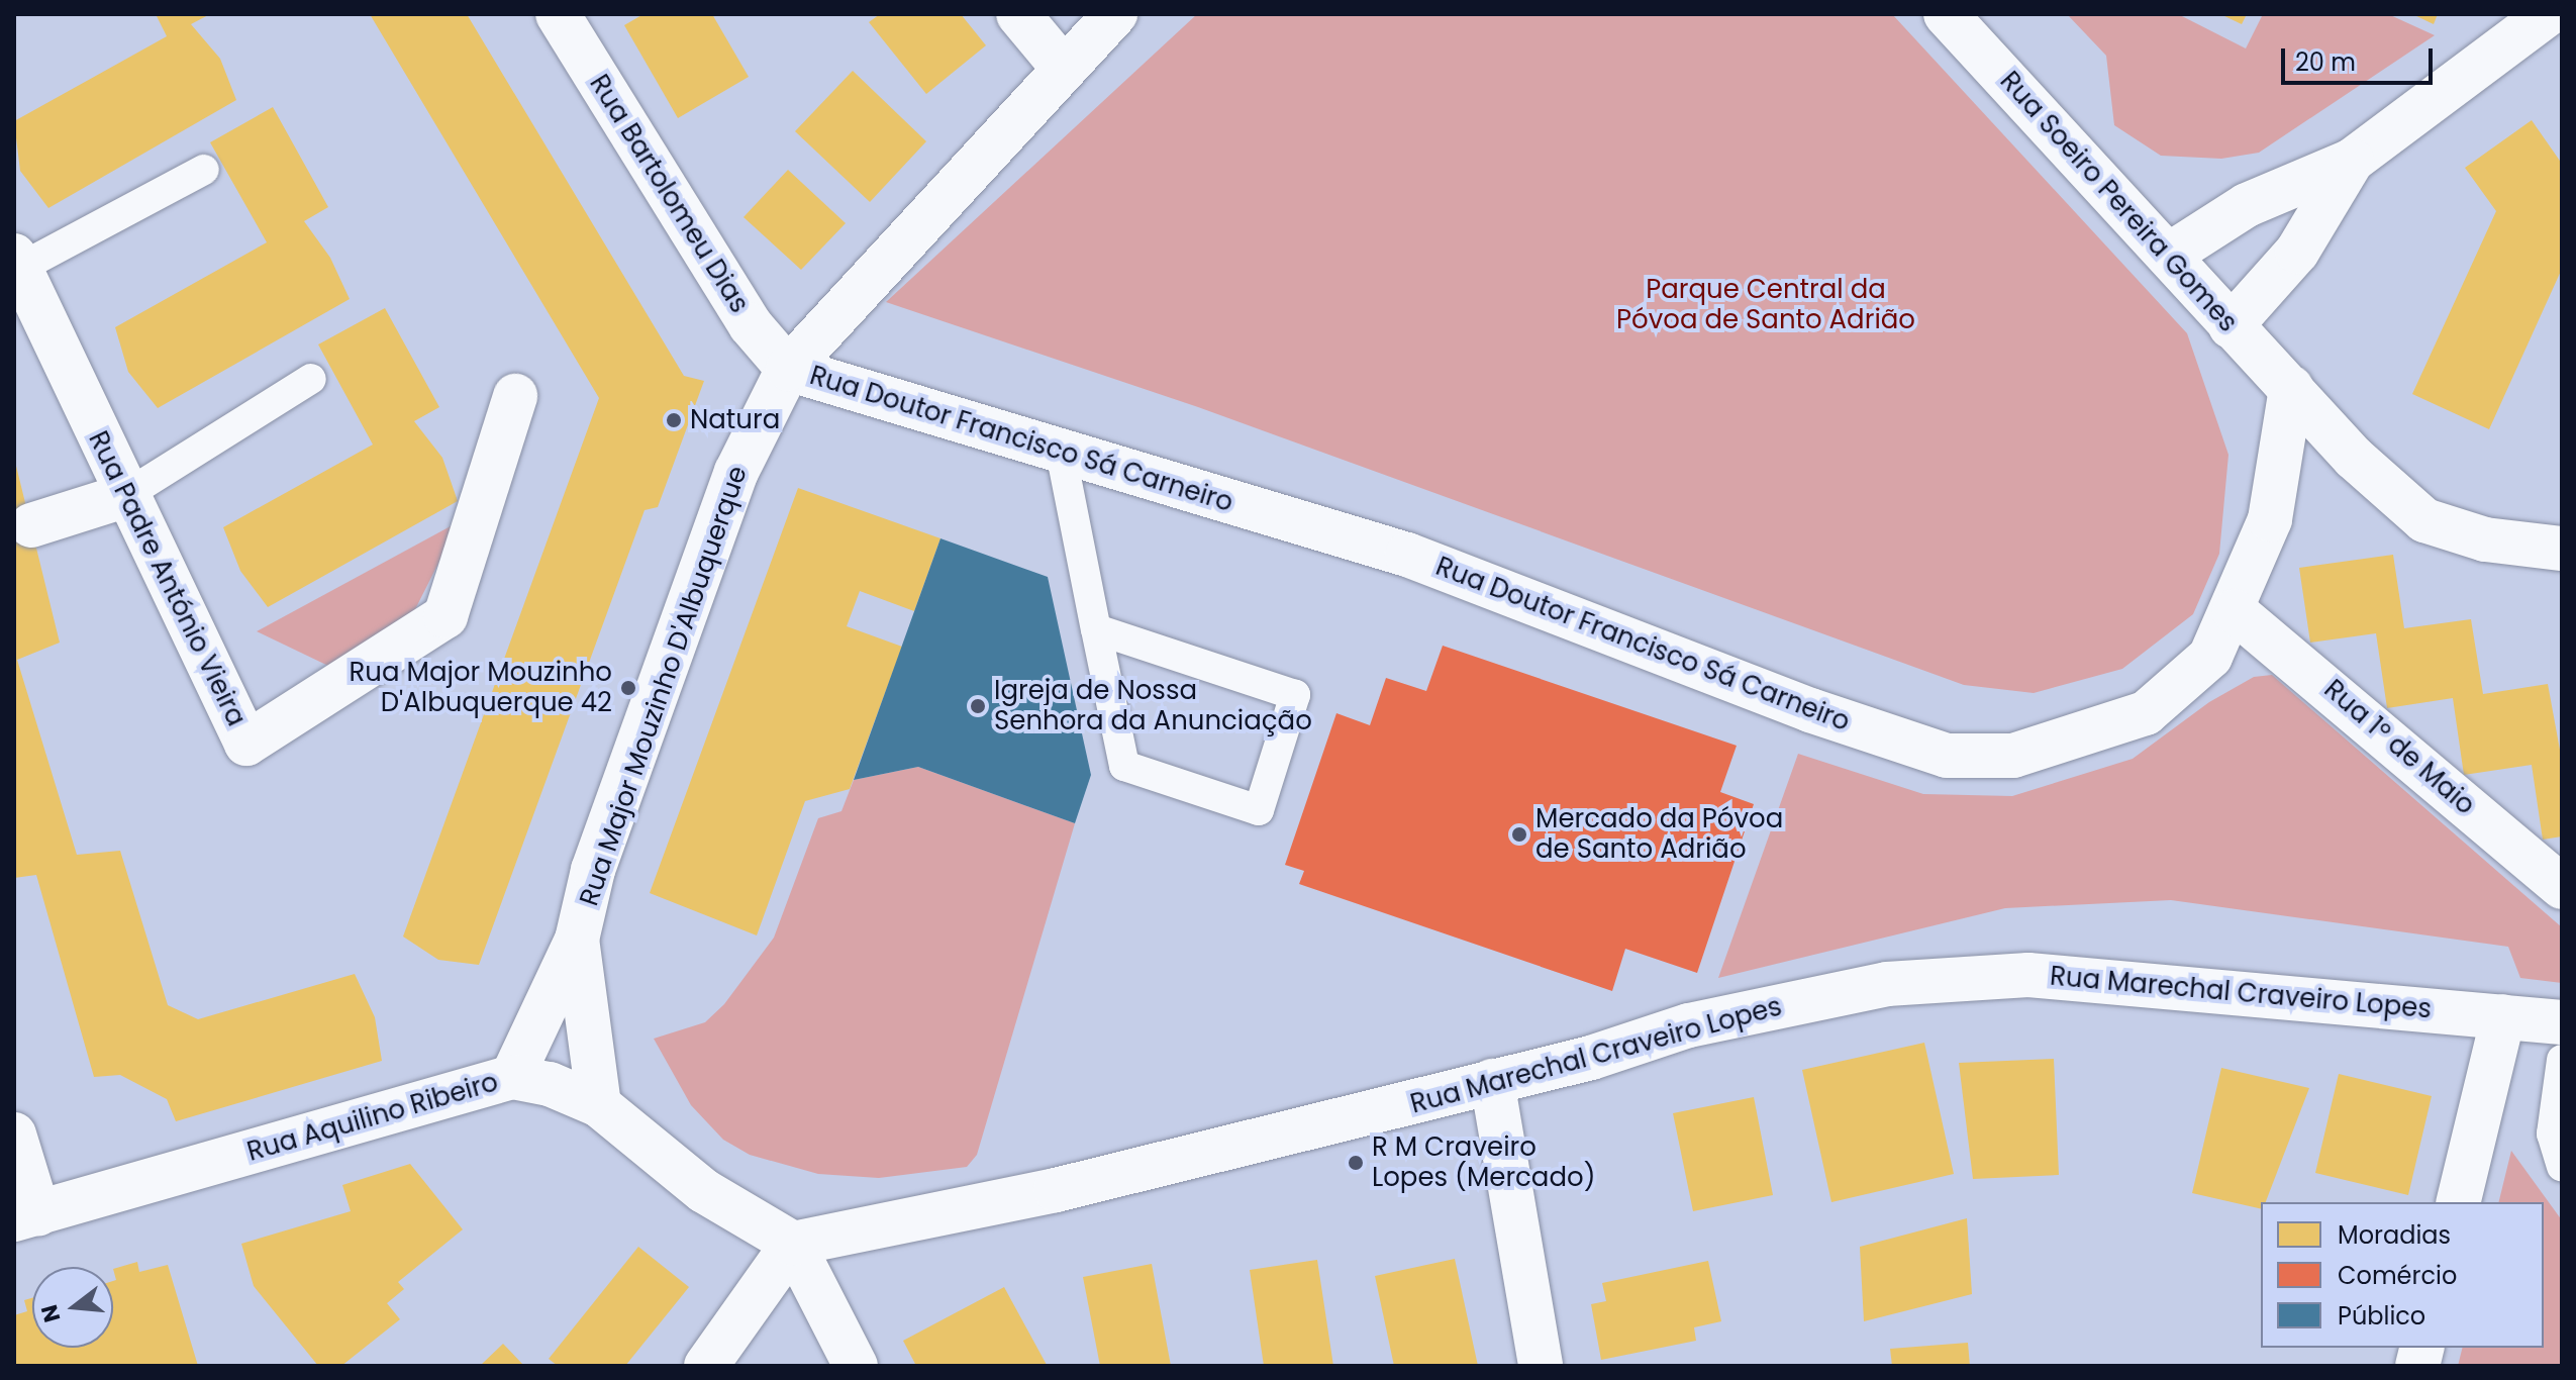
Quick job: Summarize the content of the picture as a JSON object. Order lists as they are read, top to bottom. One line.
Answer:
{"streets":{"street":["Rua Bartolomeu Dias","Rua Soeiro Pereira Gomes","Rua Doutor Francisco Sá Carneiro","Rua Padre António Vieira","Rua Major Mouzinho D'Albuquerque","Rua 1º de Maio","Rua Marechal Craveiro Lopes","Rua Aquilino Ribeiro"]},"crossings":[["Rua Bartolomeu Dias","Rua Doutor Francisco Sá Carneiro"],["Rua Bartolomeu Dias","Rua Major Mouzinho D'Albuquerque"],["Rua Soeiro Pereira Gomes","Rua Doutor Francisco Sá Carneiro"],["Rua Doutor Francisco Sá Carneiro","Rua Major Mouzinho D'Albuquerque"],["Rua Doutor Francisco Sá Carneiro","Rua 1º de Maio"],["Rua Major Mouzinho D'Albuquerque","Rua Aquilino Ribeiro"],["Rua Marechal Craveiro Lopes","Rua Aquilino Ribeiro"]],"parks":["Parque Central da Póvoa de Santo Adrião"],"places":["Natura","Rua Major Mouzinho D'Albuquerque 42","Igreja de Nossa Senhora da Anunciação","Mercado da Póvoa de Santo Adrião","R M Craveiro Lopes (Mercado)"],"legend":["Moradias","Comércio","Público"],"scale_bar":"20 m","north":"left"}
